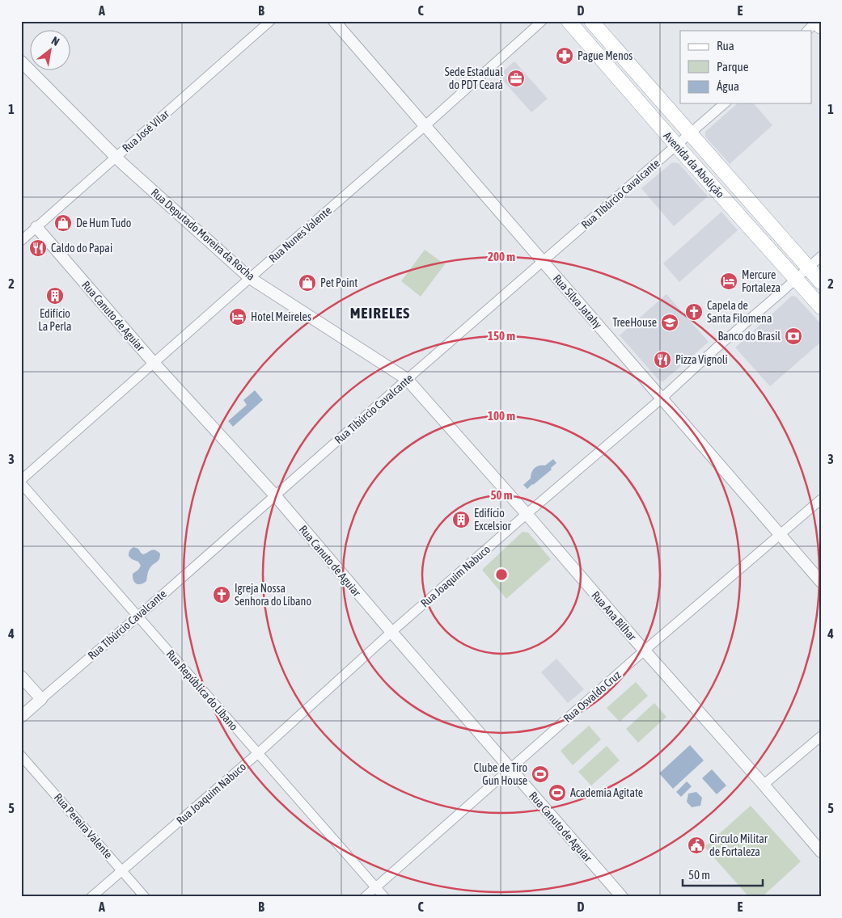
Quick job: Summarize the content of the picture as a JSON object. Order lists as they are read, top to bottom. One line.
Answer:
{"streets":{"main road":["Avenida da Abolição"],"street":["Rua José Vilar","Rua Tibúrcio Cavalcante","Rua Deputado Moreira da Rocha","Rua Nunes Valente","Rua Silva Jatahy","Rua Canuto de Aguiar","Rua Joaquim Nabuco","Rua Ana Bilhar","Rua República do Líbano","Rua Osvaldo Cruz","Rua Pereira Valente"]},"crossings":[["Rua José Vilar","Rua Deputado Moreira da Rocha"],["Rua José Vilar","Rua Canuto de Aguiar"],["Avenida da Abolição","Rua Tibúrcio Cavalcante"],["Avenida da Abolição","Rua Joaquim Nabuco"],["Rua Tibúrcio Cavalcante","Rua Deputado Moreira da Rocha"],["Rua Tibúrcio Cavalcante","Rua Silva Jatahy"],["Rua Tibúrcio Cavalcante","Rua Canuto de Aguiar"],["Rua Tibúrcio Cavalcante","Rua Ana Bilhar"],["Rua Tibúrcio Cavalcante","Rua República do Líbano"],["Rua Deputado Moreira da Rocha","Rua Nunes Valente"],["Rua Deputado Moreira da Rocha","Rua Ana Bilhar"],["Rua Nunes Valente","Rua Silva Jatahy"],["Rua Nunes Valente","Rua Canuto de Aguiar"],["Rua Nunes Valente","Rua República do Líbano"],["Rua Silva Jatahy","Rua Joaquim Nabuco"],["Rua Silva Jatahy","Rua Osvaldo Cruz"],["Rua Canuto de Aguiar","Rua Joaquim Nabuco"],["Rua Canuto de Aguiar","Rua Osvaldo Cruz"],["Rua Joaquim Nabuco","Rua Ana Bilhar"],["Rua Joaquim Nabuco","Rua República do Líbano"],["Rua Joaquim Nabuco","Rua Pereira Valente"],["Rua Ana Bilhar","Rua Osvaldo Cruz"],["Rua República do Líbano","Rua Osvaldo Cruz"]],"districts":["MEIRELES"],"places":{"pharmacy":["Pague Menos"],"office":["Sede Estadual do PDT Ceará"],"shop":["De Hum Tudo","Pet Point"],"restaurant":["Caldo do Papai","Pizza Vignoli"],"hotel":["Mercure Fortaleza","Hotel Meireles"],"building":["Edifício La Perla","Edifício Excelsior"],"church":["Capela de Santa Filomena","Igreja Nossa Senhora do Líbano"],"school or university":["TreeHouse"],"bank":["Banco do Brasil"],"sports":["Clube de Tiro Gun House","Academia Agitate"],"public building":["Circulo Militar de Fortaleza"]},"legend":["Rua","Parque","Água"],"scale_bar":"50 m","north":"top right","grid":{"columns":["A","B","C","D","E"],"rows":["1","2","3","4","5"]},"rings":["200 m","150 m","100 m","50 m"]}
